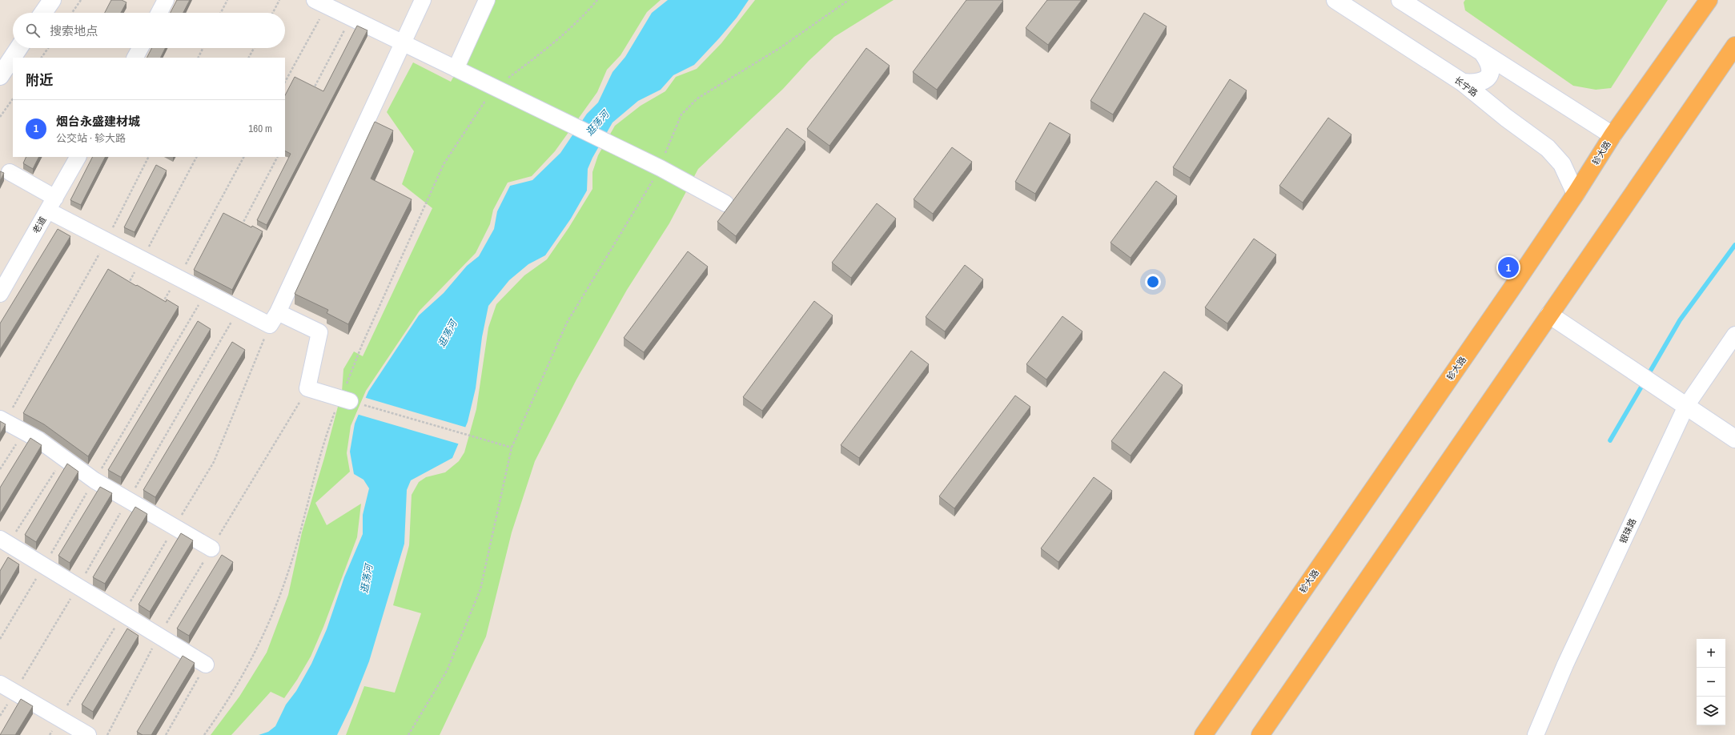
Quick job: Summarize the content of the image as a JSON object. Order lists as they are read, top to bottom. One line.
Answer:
{"streets":{"highway":["轸大路"],"street":["长宁路","老道","银珠路"]},"crossings":[["长宁路","轸大路"]],"water":["逛荡河"],"page":{"search":"搜索地点","heading":"附近","list":[{"mark":"1","name":"烟台永盛建材城","note":"公交站 · 轸大路","value":"160 m"}],"pins":"1","map_buttons":["+","−"]}}
